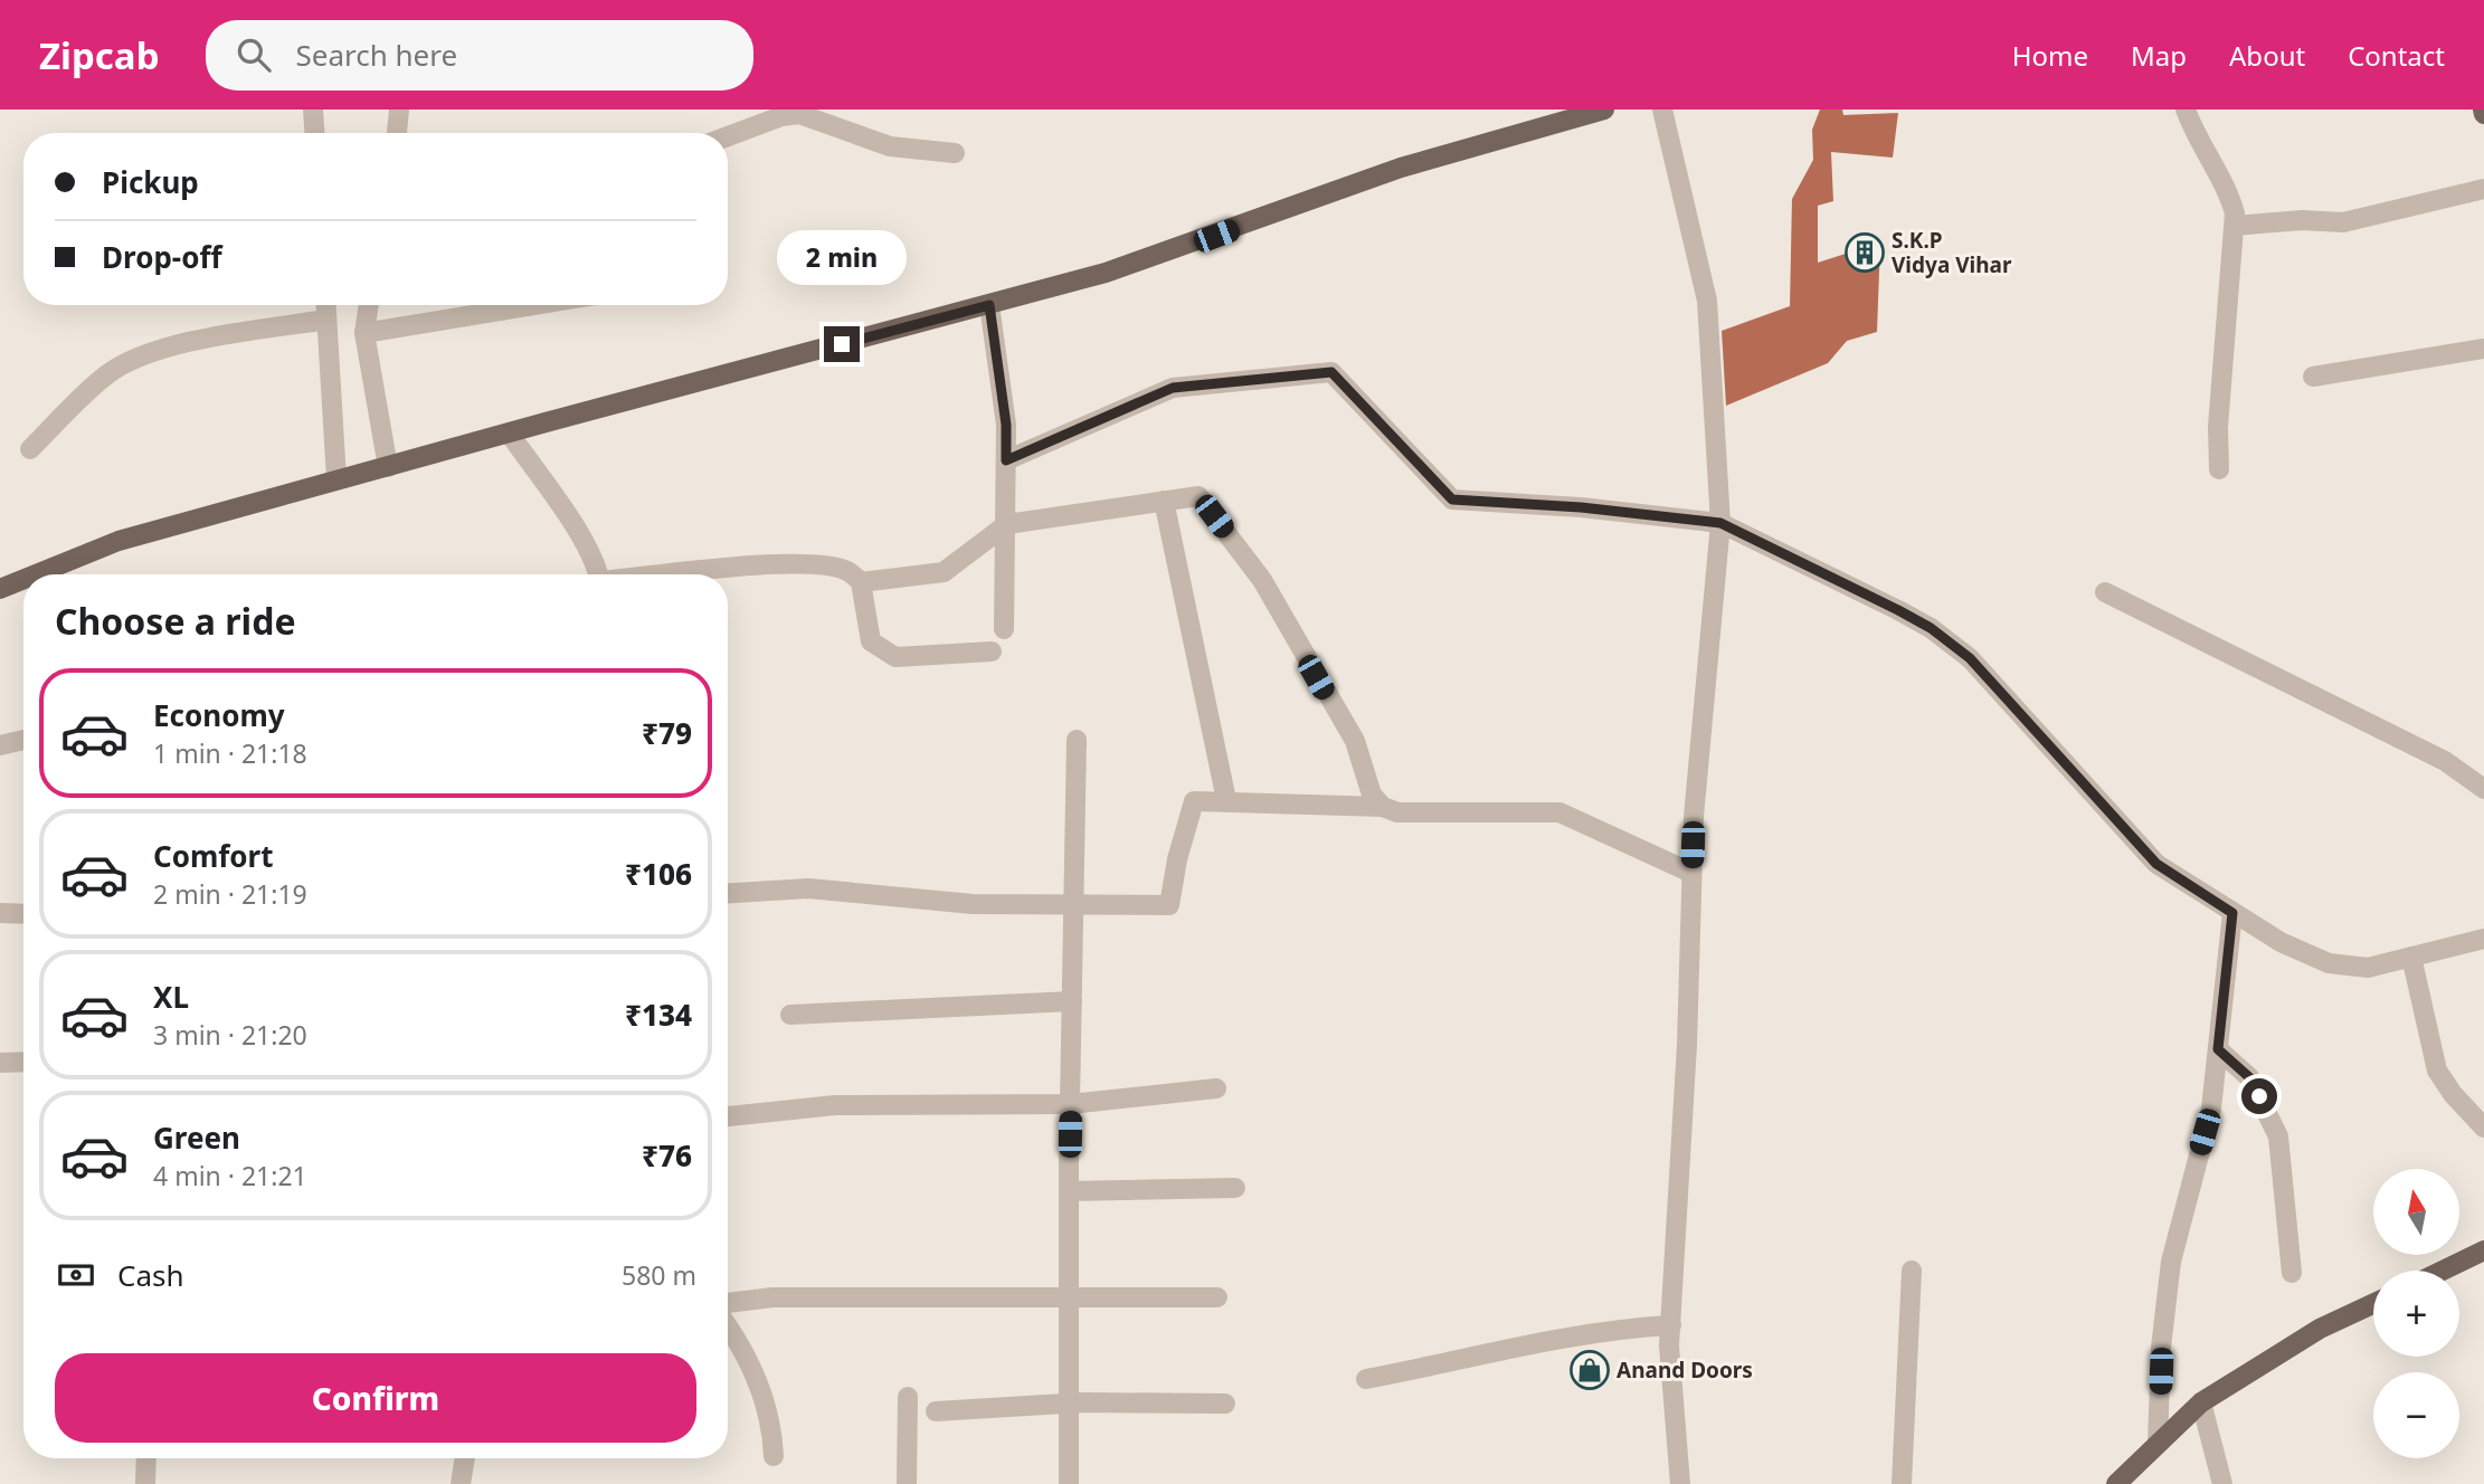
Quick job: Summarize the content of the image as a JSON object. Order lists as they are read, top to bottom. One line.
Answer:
{"places":{"building":["S.K.P Vidya Vihar"],"shop":["Anand Doors"]},"north":"top","page":{"header":"Zipcab","search":"Search here","nav":["Home","Map","About","Contact"],"banner":["Pickup","Drop-off"],"bubble":"2 min","heading":"Choose a ride","list":[{"name":"Economy","note":"1 min · 21:18","value":"₹79"},{"name":"Comfort","note":"2 min · 21:19","value":"₹106"},{"name":"XL","note":"3 min · 21:20","value":"₹134"},{"name":"Green","note":"4 min · 21:21","value":"₹76"}],"map_buttons":["+","−"],"pay":["Cash","580 m"],"buttons":"Confirm"}}
